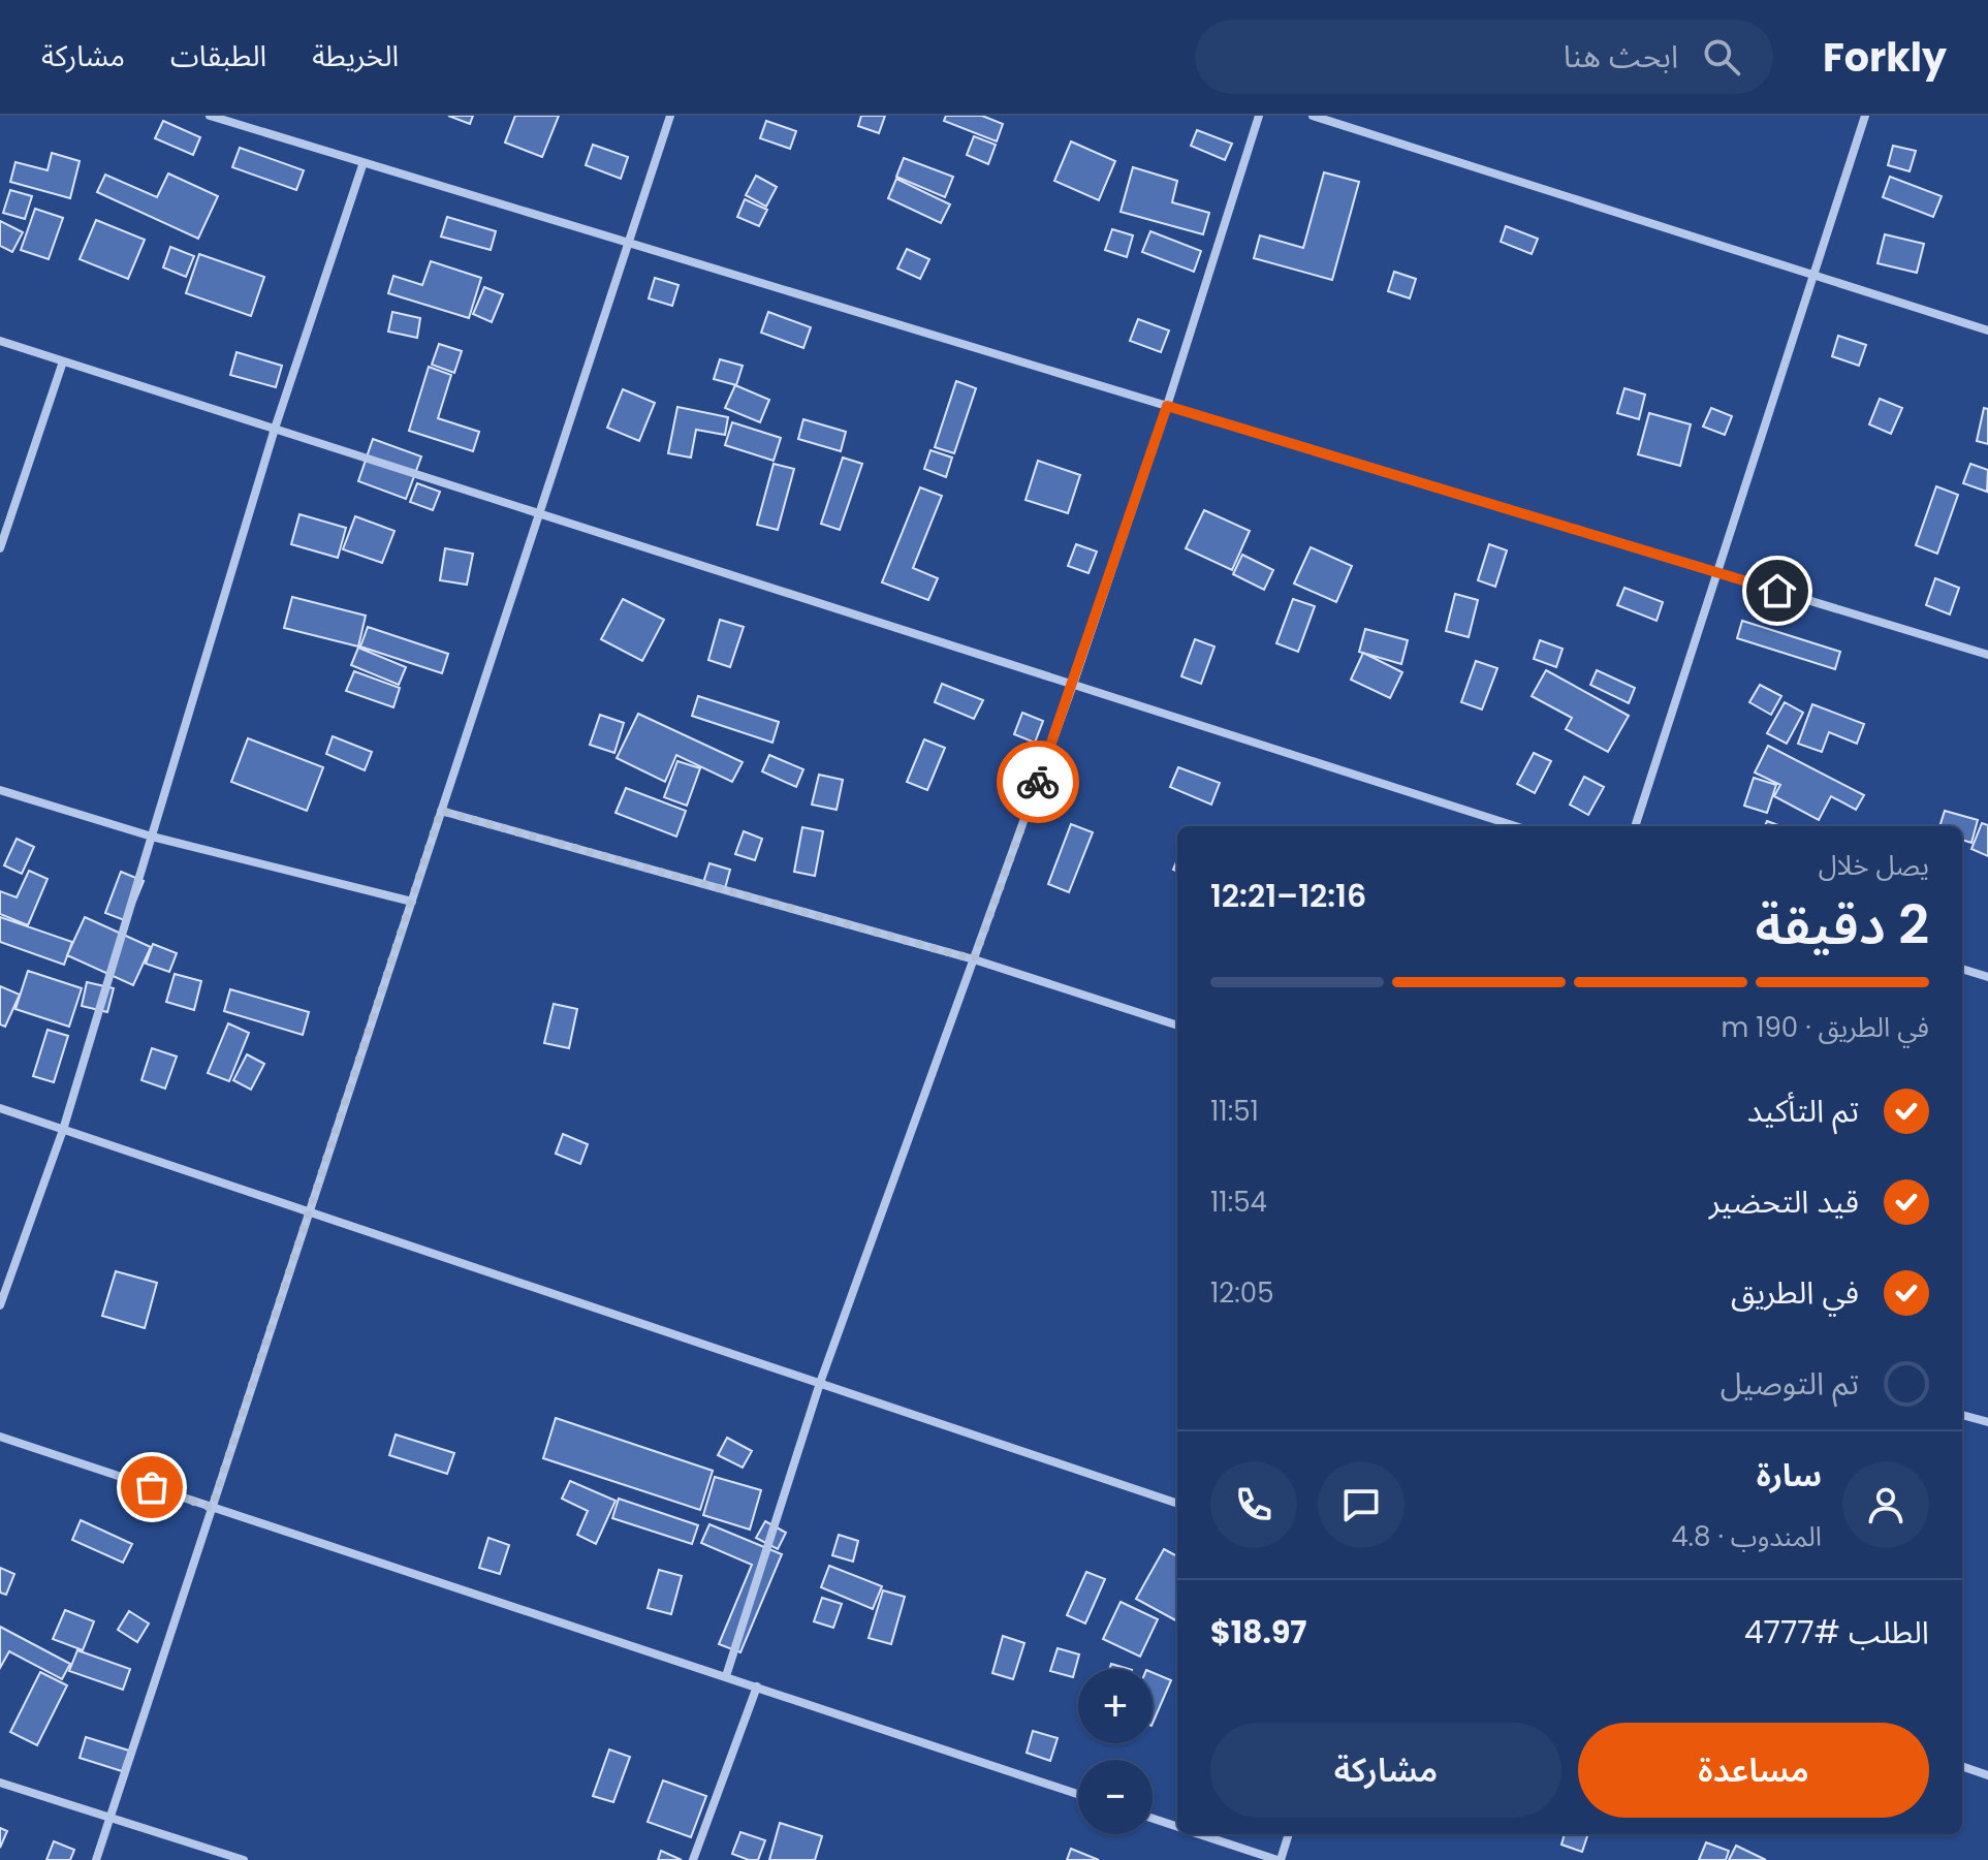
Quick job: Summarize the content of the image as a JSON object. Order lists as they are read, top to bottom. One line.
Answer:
{"page":{"header":"Forkly","search":"ابحث هنا","nav":["الخريطة","الطبقات","مشاركة"],"heading":["2 دقيقة","يصل خلال","12:16–12:21"],"panel":["سارة","المندوب · 4.8","الطلب #4777","$18.97"],"bar":"في الطريق · 190 m","list":[["تم التأكيد","11:51"],["قيد التحضير","11:54"],["في الطريق","12:05"],"تم التوصيل"],"map_buttons":["+","−"],"buttons":["مساعدة","مشاركة"]}}
